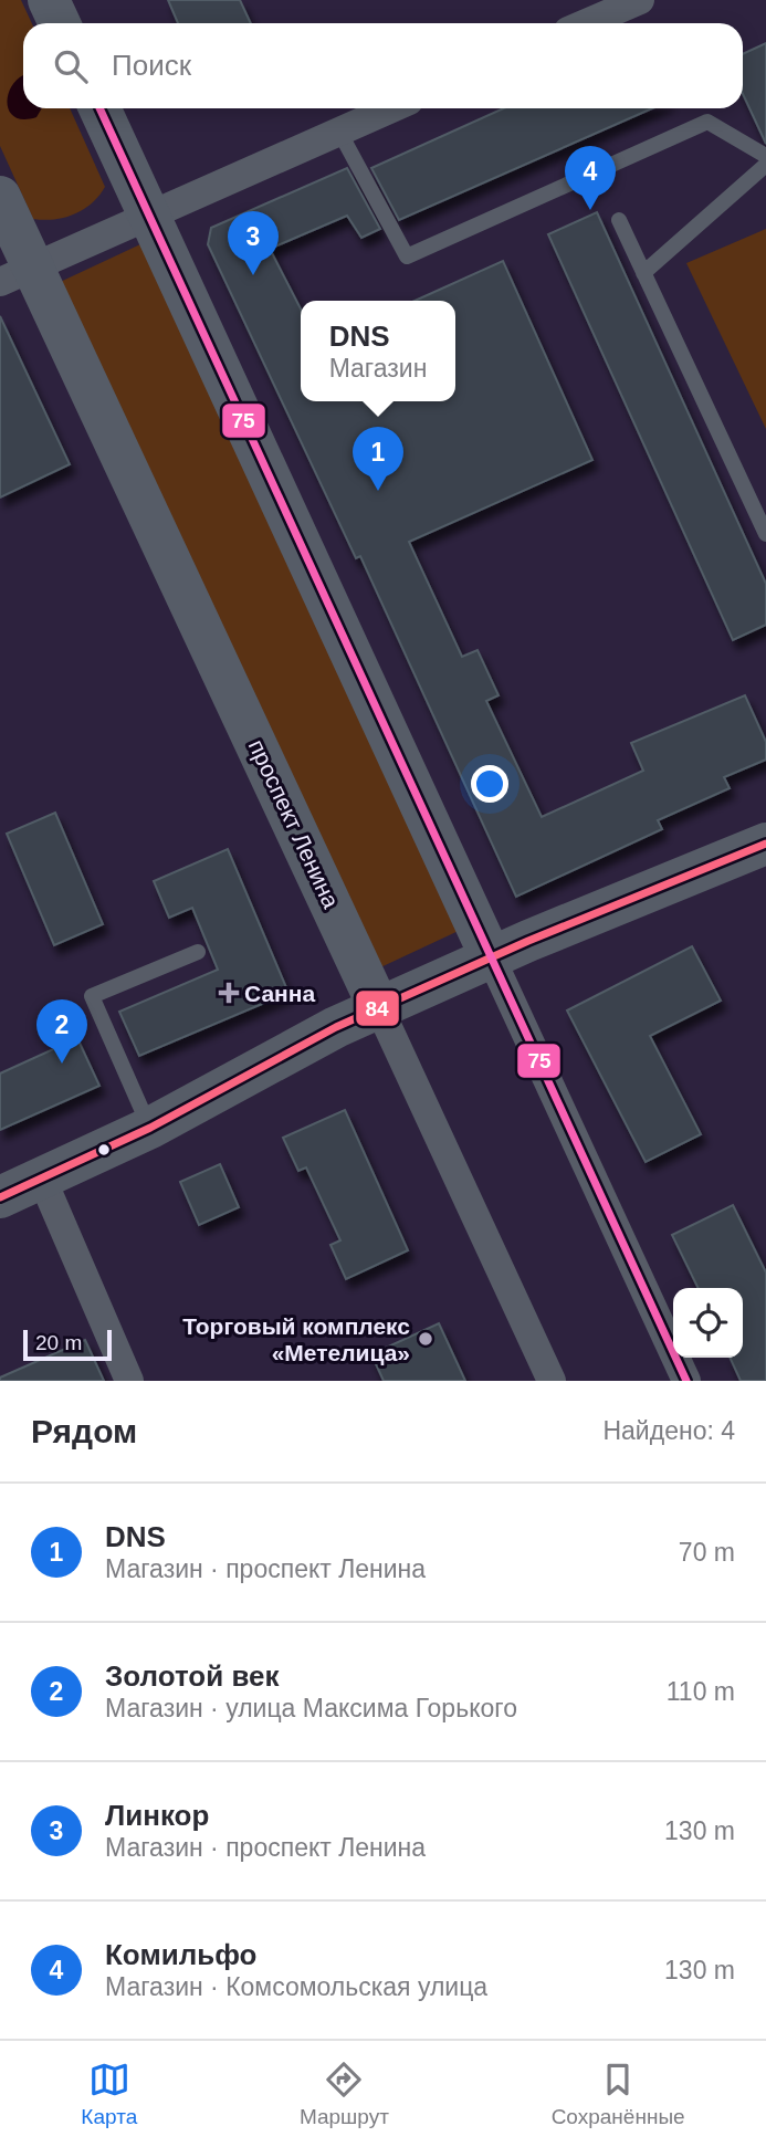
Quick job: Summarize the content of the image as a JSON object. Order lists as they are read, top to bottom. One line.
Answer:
{"streets":{"street":["проспект Ленина"]},"places":{"health":["Санна"],"other":["Торговый комплекс «Метелица»"]},"lines":["transit line 75","transit line 84"],"scale_bar":"20 m","page":{"search":"Поиск","pins":["4","3","1","2"],"popup":["DNS","Магазин"],"scale":"20 m","heading":["Рядом","Найдено: 4"],"list":[{"mark":"1","name":"DNS","note":"Магазин · проспект Ленина","value":"70 m"},{"mark":"2","name":"Золотой век","note":"Магазин · улица Максима Горького","value":"110 m"},{"mark":"3","name":"Линкор","note":"Магазин · проспект Ленина","value":"130 m"},{"mark":"4","name":"Комильфо","note":"Магазин · Комсомольская улица","value":"130 m"}],"nav":["Карта","Маршрут","Сохранённые"]}}
